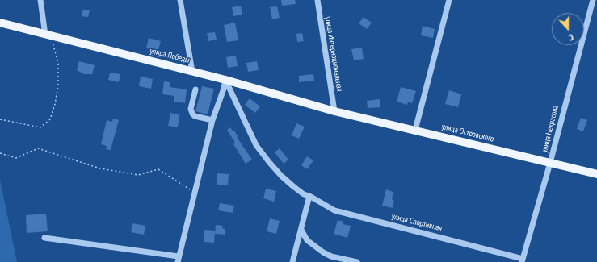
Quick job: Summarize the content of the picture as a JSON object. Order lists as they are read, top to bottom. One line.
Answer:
{"streets":{"main road":["улица Победы","улица Островского"],"street":["улица Интернациональная","улица Некрасова","улица Спортивная"]},"crossings":[["улица Интернациональная","улица Победы"],["улица Интернациональная","улица Островского"],["улица Победы","улица Островского"],["улица Победы","улица Спортивная"],["улица Некрасова","улица Островского"],["улица Некрасова","улица Спортивная"]],"north":"bottom"}
